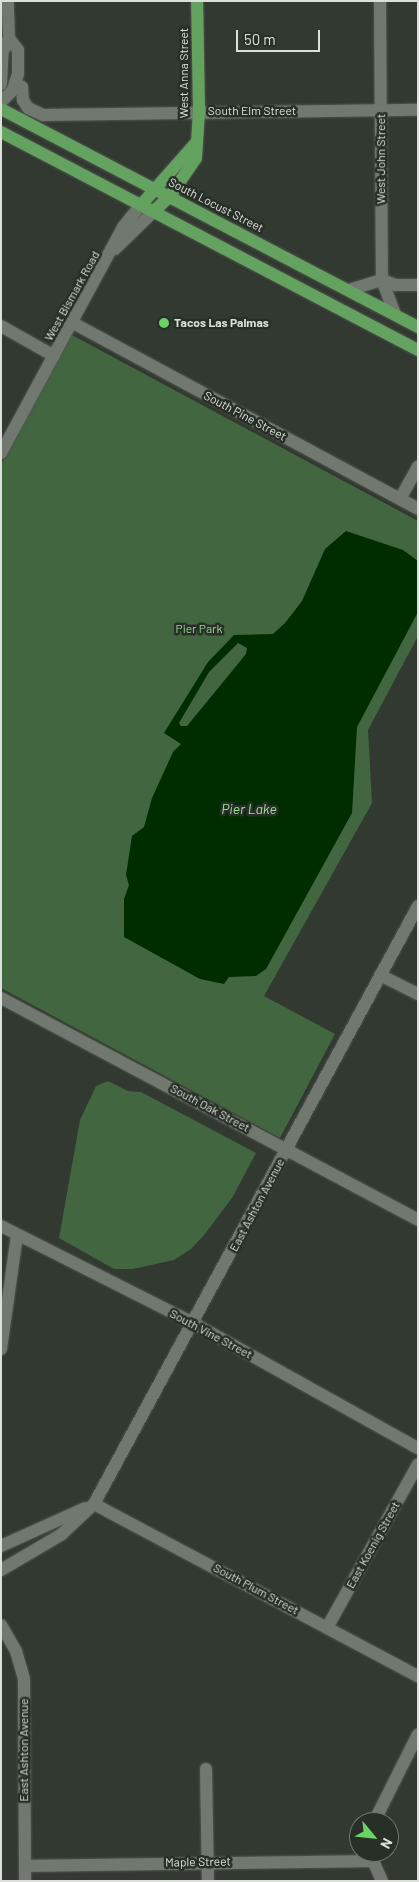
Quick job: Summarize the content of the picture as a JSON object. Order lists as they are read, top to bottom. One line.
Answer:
{"streets":{"main road":["West Anna Street","South Locust Street","West Bismark Road"],"street":["South Elm Street","West John Street","South Pine Street","South Oak Street","East Ashton Avenue","South Vine Street","East Koenig Street","South Plum Street","Maple Street"]},"crossings":[["West Anna Street","South Elm Street"],["West Anna Street","South Locust Street"],["West Anna Street","West Bismark Road"],["South Elm Street","West John Street"],["West John Street","South Locust Street"],["South Locust Street","West Bismark Road"],["West Bismark Road","South Pine Street"],["South Oak Street","East Ashton Avenue"],["East Ashton Avenue","South Vine Street"],["East Ashton Avenue","South Plum Street"],["East Ashton Avenue","Maple Street"],["East Koenig Street","South Plum Street"]],"water":["Pier Lake"],"parks":["Pier Park"],"places":["Tacos Las Palmas"],"scale_bar":"50 m","north":"bottom right"}
